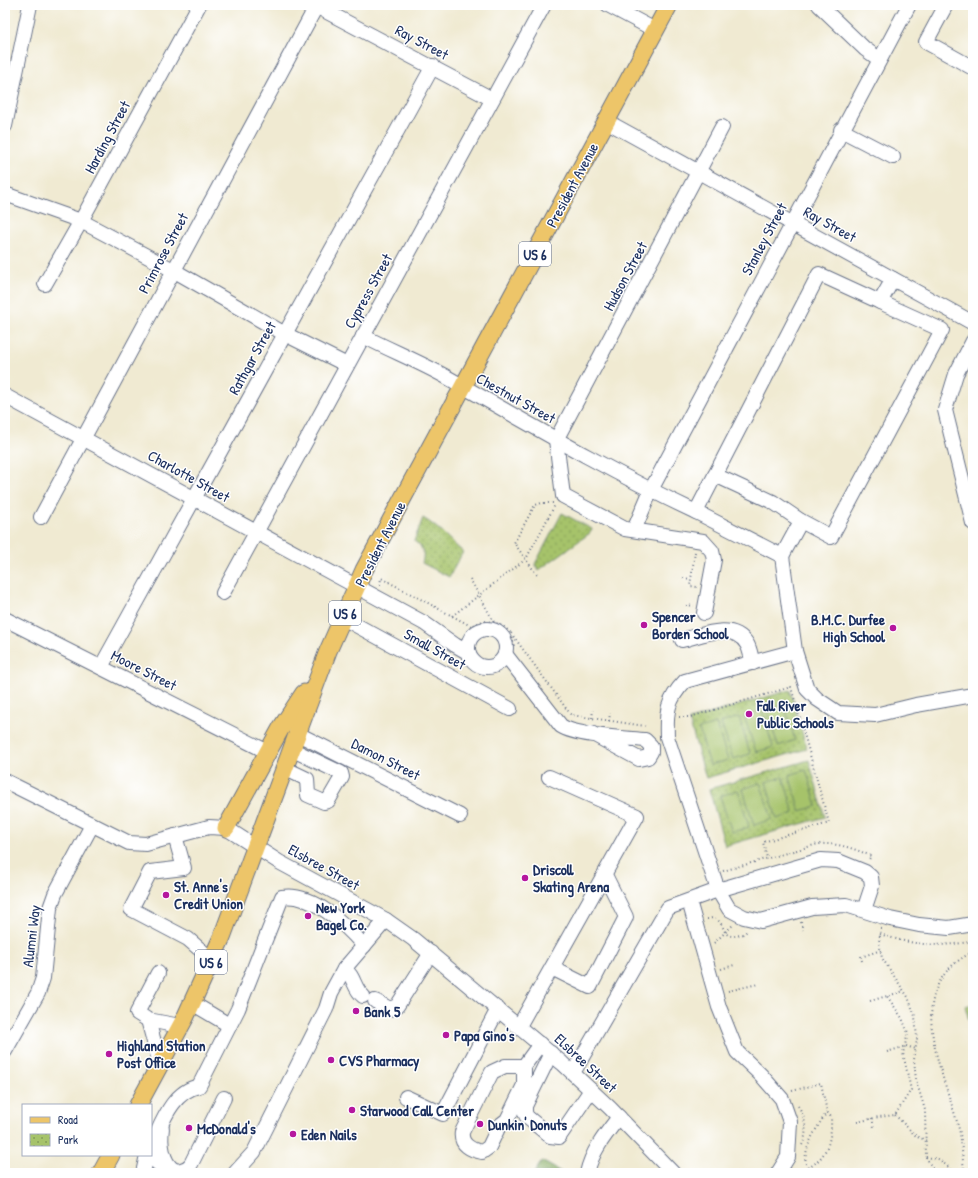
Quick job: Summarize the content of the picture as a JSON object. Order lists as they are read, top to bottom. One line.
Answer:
{"streets":{"main road":["President Avenue","US 6"],"street":["Ray Street","Harding Street","Stanley Street","Primrose Street","Hudson Street","Cypress Street","Rathgar Street","Chestnut Street","Charlotte Street","Small Street","Moore Street","Damon Street","Elsbree Street","Alumni Way"]},"crossings":[["Ray Street","President Avenue"],["Ray Street","Stanley Street"],["Ray Street","Primrose Street"],["Ray Street","Hudson Street"],["Ray Street","Cypress Street"],["Ray Street","Rathgar Street"],["President Avenue","Chestnut Street"],["President Avenue","Charlotte Street"],["President Avenue","Small Street"],["President Avenue","Damon Street"],["President Avenue","Elsbree Street"],["Stanley Street","Chestnut Street"],["Primrose Street","Charlotte Street"],["Hudson Street","Chestnut Street"],["Cypress Street","Chestnut Street"],["Cypress Street","Charlotte Street"],["Rathgar Street","Charlotte Street"],["Rathgar Street","Moore Street"]],"places":["Spencer Borden School","B.M.C. Durfee High School","Fall River Public Schools","Driscoll Skating Arena","St. Anne's Credit Union","New York Bagel Co.","Bank 5","Papa Gino's","Highland Station Post Office","CVS Pharmacy","Starwood Call Center","Dunkin' Donuts","McDonald's","Eden Nails"],"legend":["Road","Park"]}
